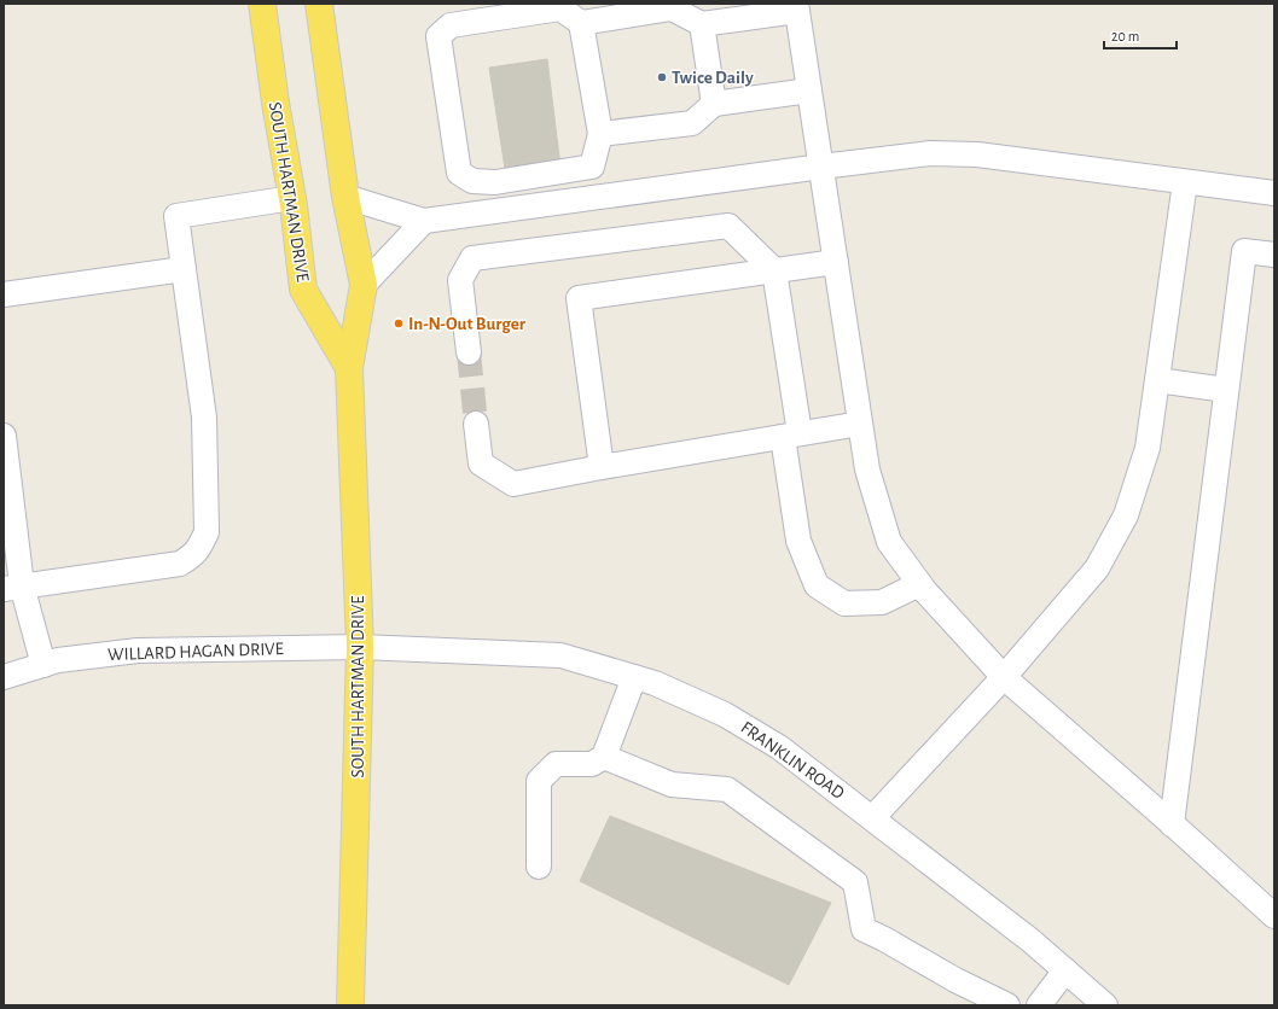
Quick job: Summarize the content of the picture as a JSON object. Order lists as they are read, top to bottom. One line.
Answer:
{"streets":{"main road":["SOUTH HARTMAN DRIVE"],"street":["WILLARD HAGAN DRIVE","FRANKLIN ROAD"]},"crossings":[["SOUTH HARTMAN DRIVE","WILLARD HAGAN DRIVE"],["SOUTH HARTMAN DRIVE","FRANKLIN ROAD"],["WILLARD HAGAN DRIVE","FRANKLIN ROAD"]],"places":["Twice Daily","In-N-Out Burger"],"scale_bar":"20 m"}
